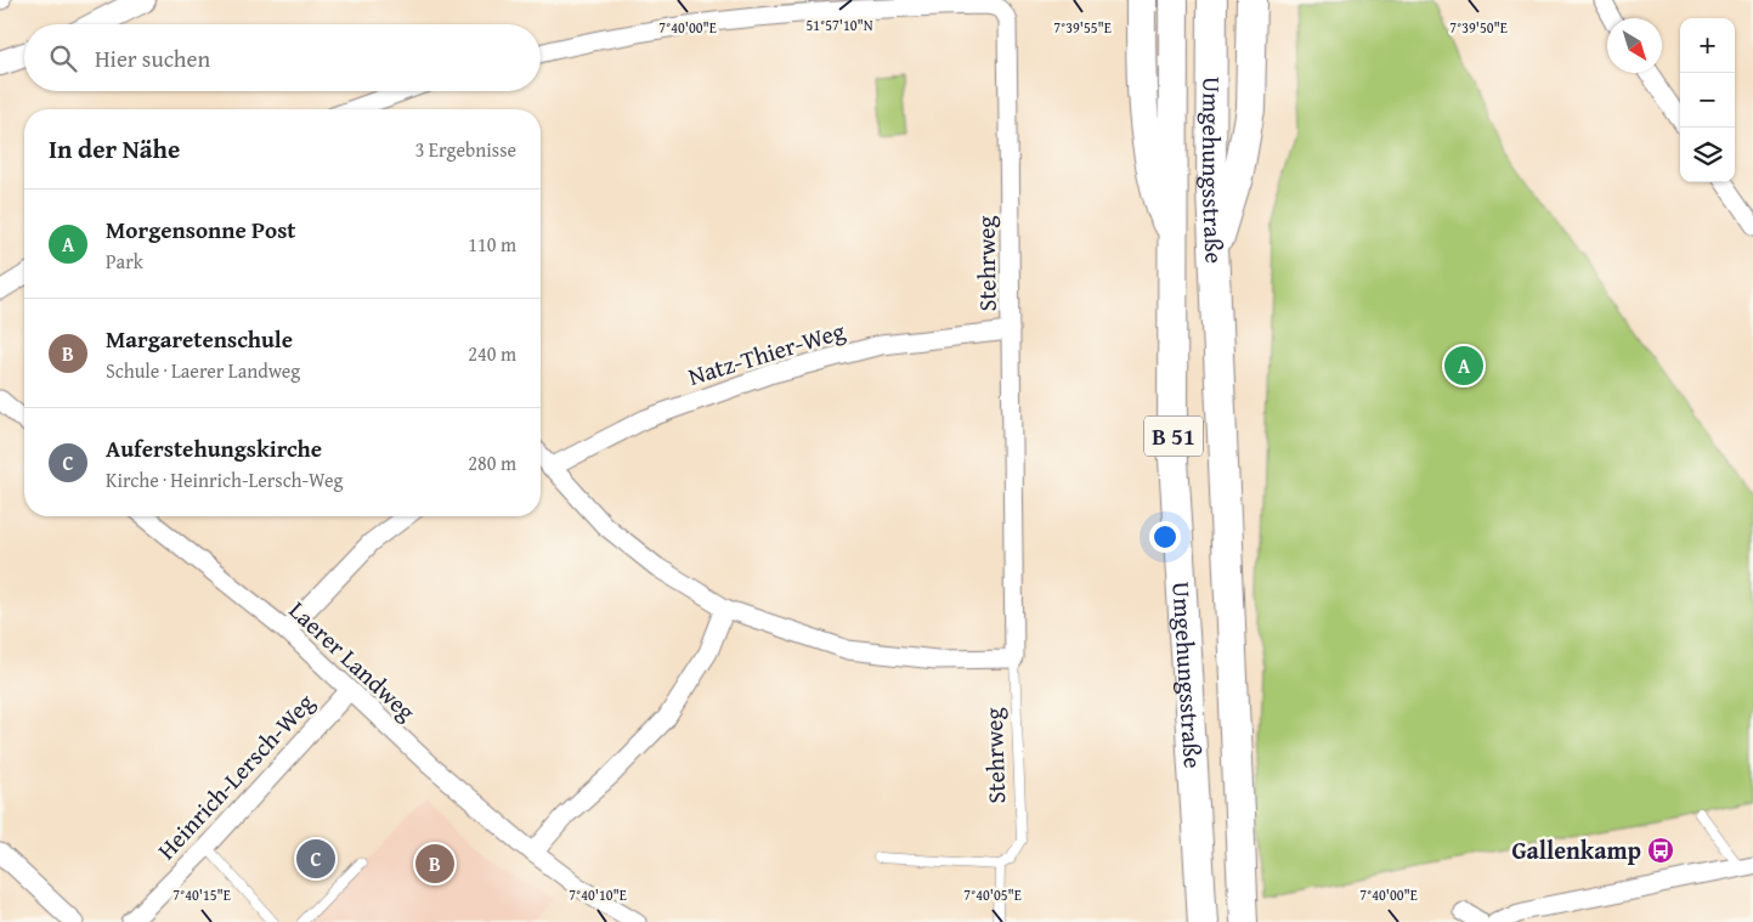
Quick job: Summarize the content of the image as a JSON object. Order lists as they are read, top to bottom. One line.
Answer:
{"streets":{"highway":["Umgehungsstraße","B 51"],"street":["Stehrweg","Natz-Thier-Weg","Laerer Landweg","Heinrich-Lersch-Weg"]},"crossings":[["Stehrweg","Natz-Thier-Weg"],["Laerer Landweg","Heinrich-Lersch-Weg"]],"places":{"bus stop":["Gallenkamp"]},"north":"bottom right","page":{"map_buttons":["+","−"],"search":"Hier suchen","heading":["In der Nähe","3 Ergebnisse"],"list":[{"mark":"A","name":"Morgensonne Post","note":"Park","value":"110 m"},{"mark":"B","name":"Margaretenschule","note":"Schule · Laerer Landweg","value":"240 m"},{"mark":"C","name":"Auferstehungskirche","note":"Kirche · Heinrich-Lersch-Weg","value":"280 m"}],"pins":["A","C","B"]},"coordinates":["51°57'10\"N","7°40'00\"E","7°39'50\"E","7°39'55\"E","7°40'15\"E","7°40'10\"E","7°40'05\"E"]}
